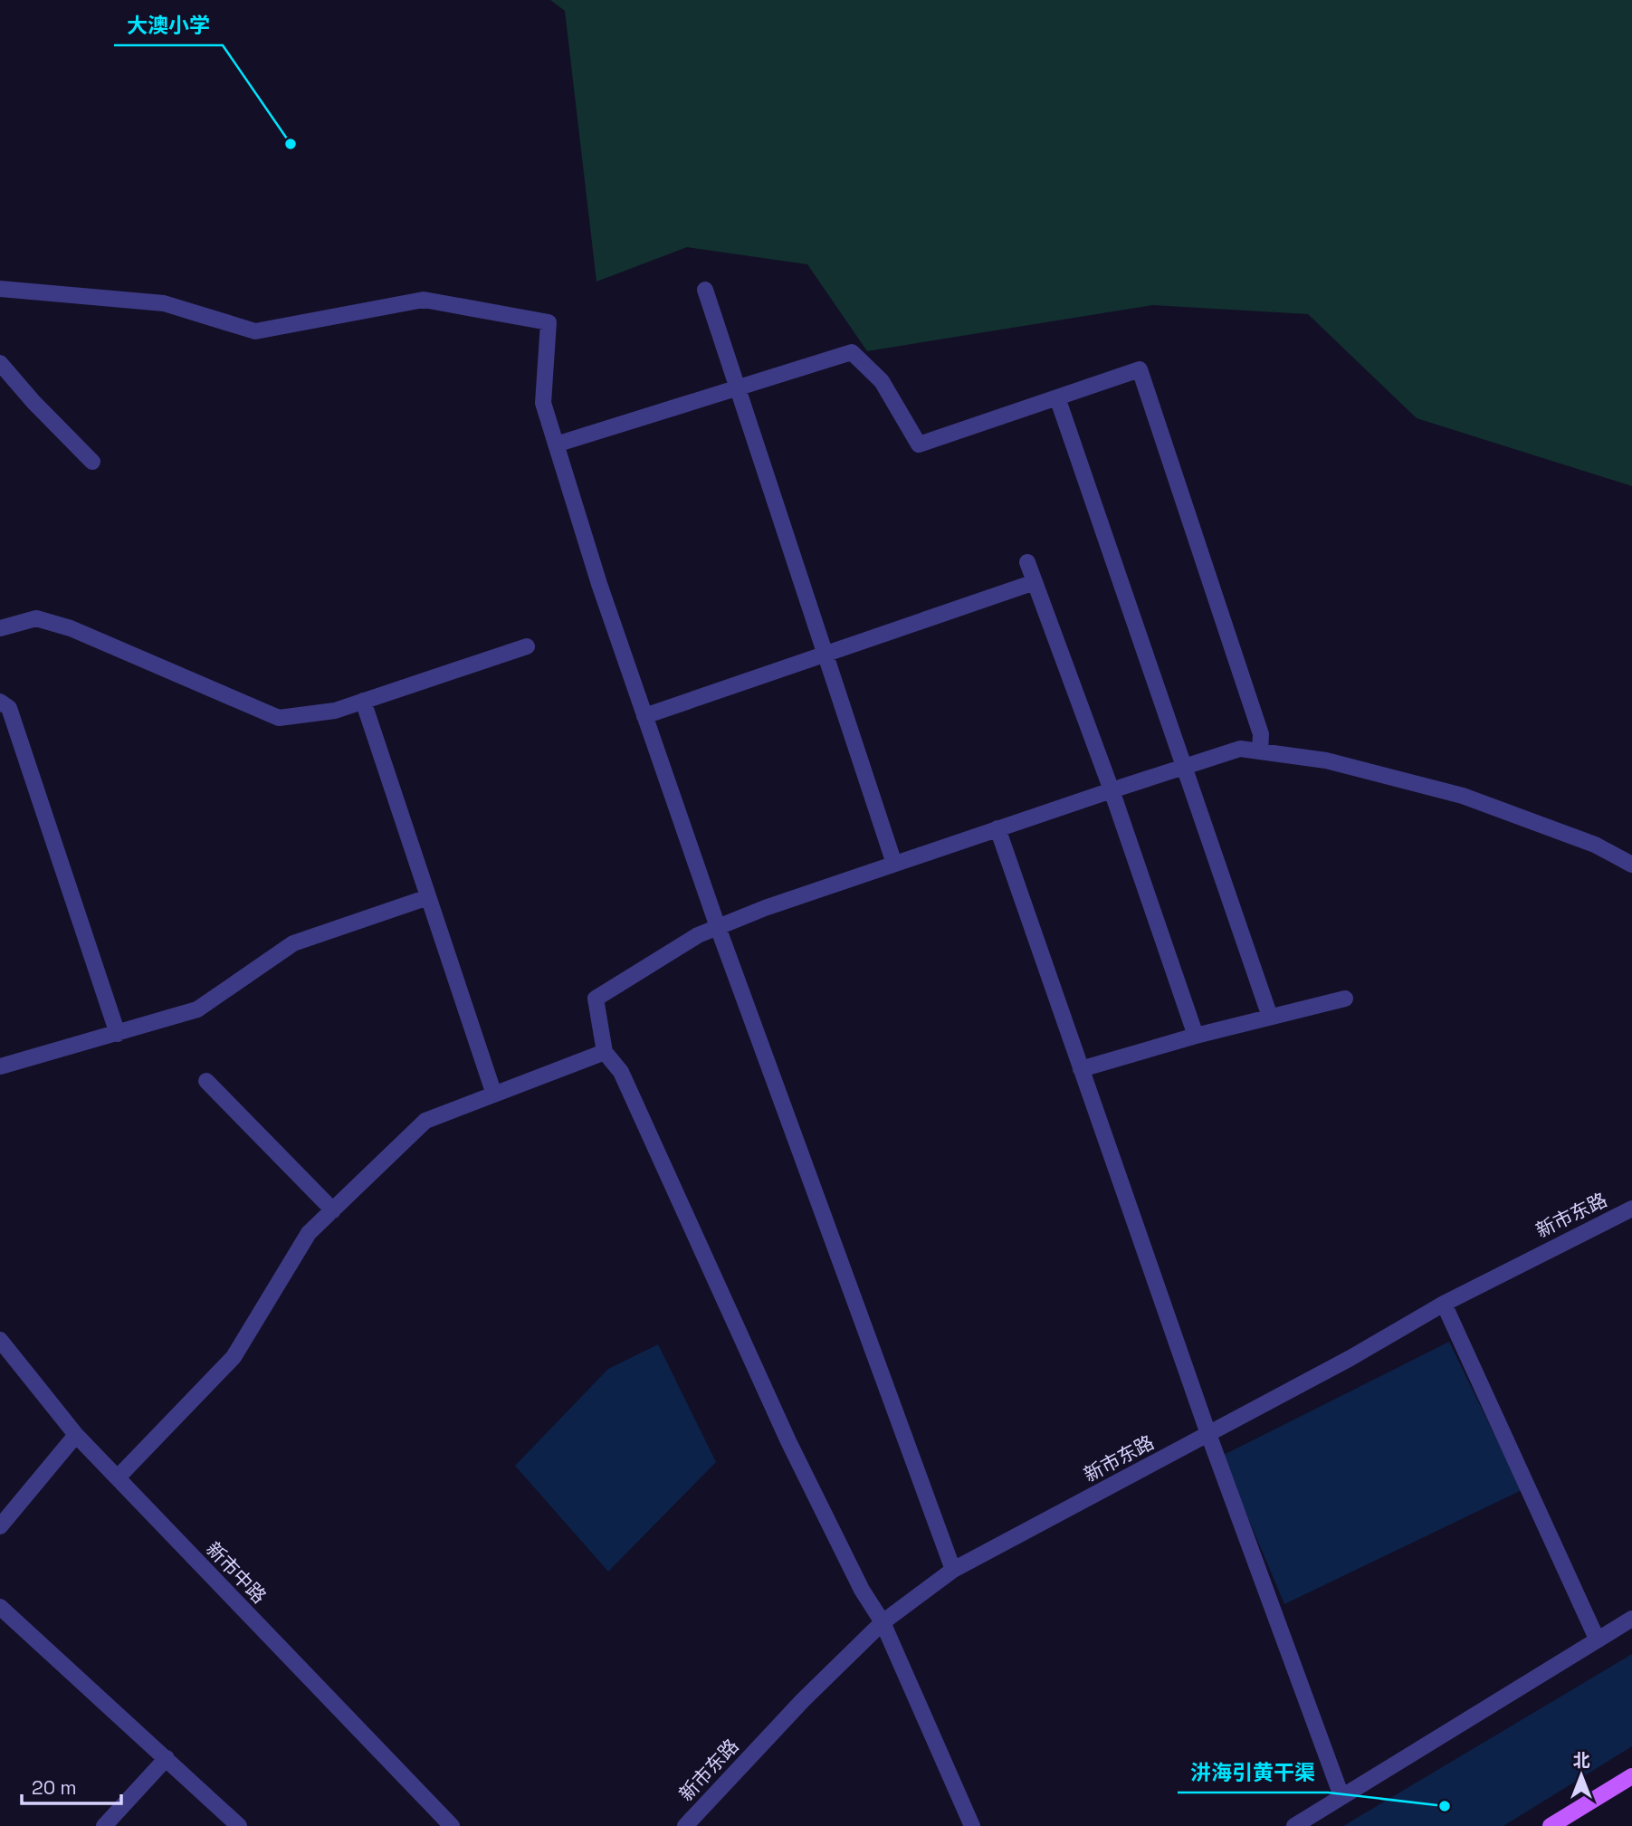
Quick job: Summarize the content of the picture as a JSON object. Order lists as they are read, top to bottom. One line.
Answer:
{"streets":{"street":["新市东路","新市中路"]},"places":["大澳小学","汫海引黄干渠"],"scale_bar":"20 m","north":"top"}
